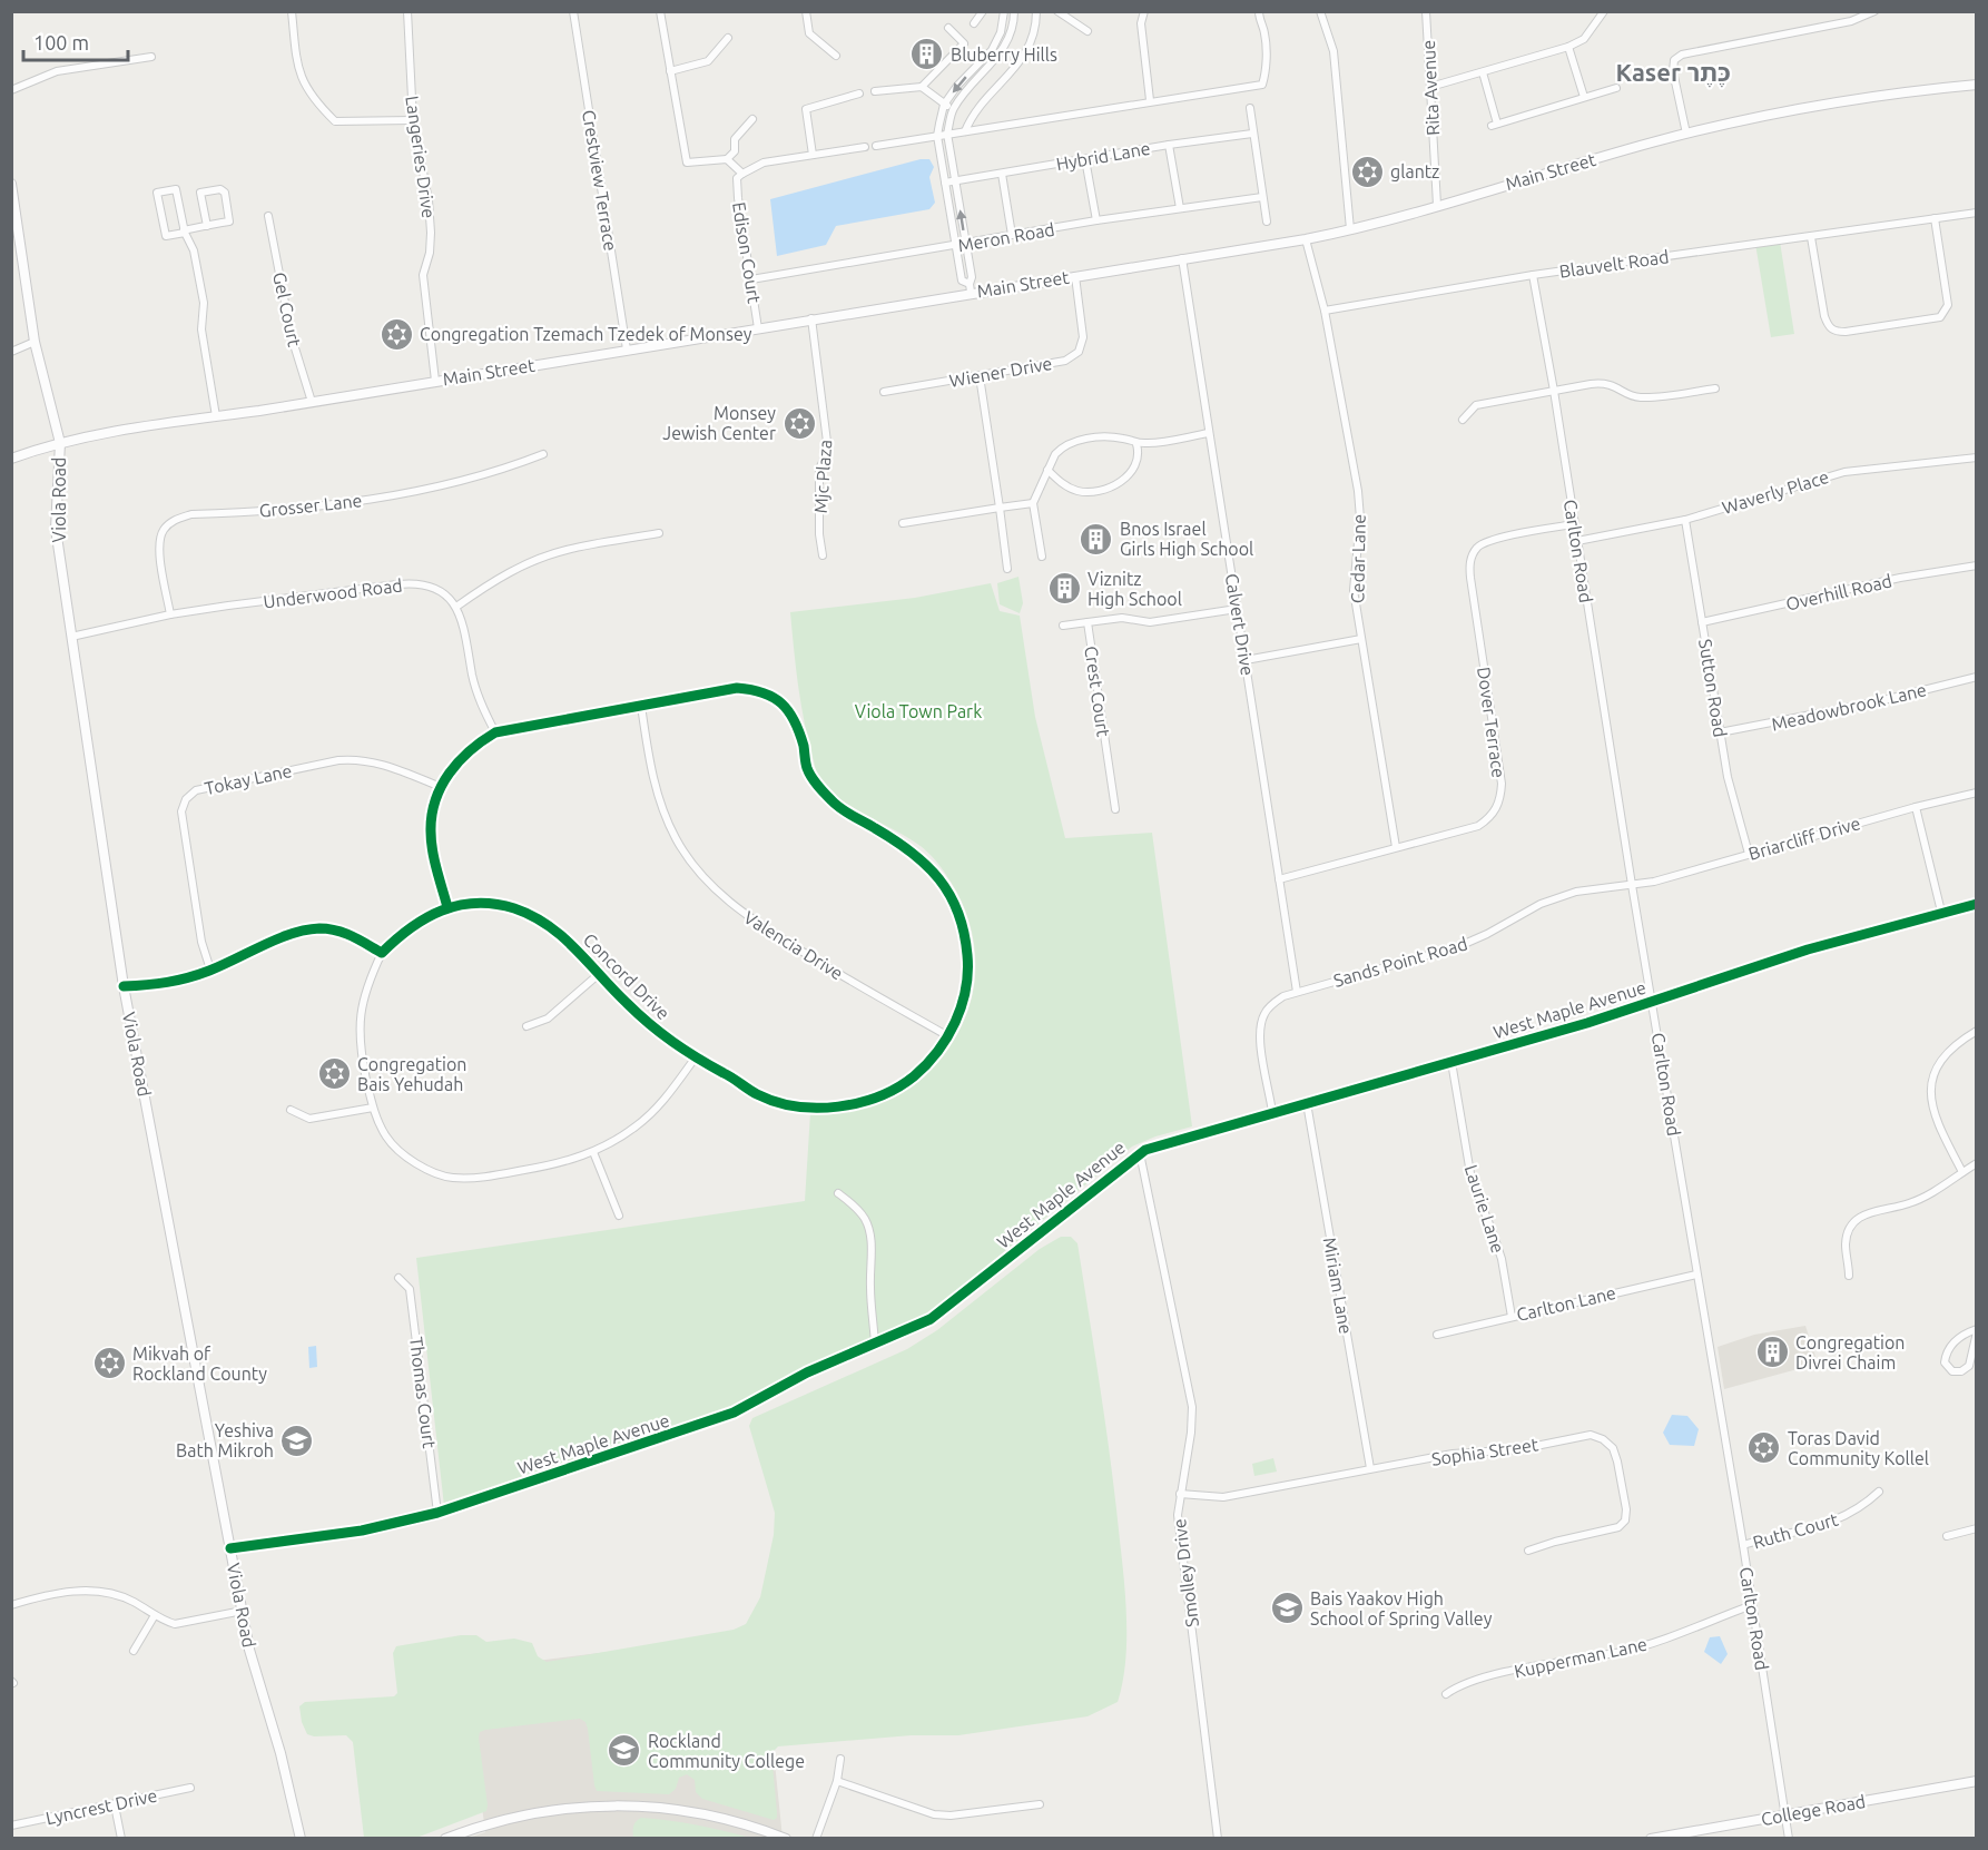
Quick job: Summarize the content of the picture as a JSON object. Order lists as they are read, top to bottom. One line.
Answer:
{"streets":{"street":["Rita Avenue","Hybrid Lane","Langeries Drive","Main Street","Crestview Terrace","Meron Road","Edison Court","Blauvelt Road","Gel Court","Wiener Drive","Mjc Plaza","Waverly Place","Viola Road","Grosser Lane","Carlton Road","Cedar Lane","Overhill Road","Underwood Road","Calvert Drive","Sutton Road","Crest Court","Meadowbrook Lane","Dover Terrace","Tokay Lane","Briarcliff Drive","Valencia Drive","Sands Point Road","Concord Drive","West Maple Avenue","Laurie Lane","Miriam Lane","Carlton Lane","Thomas Court","Sophia Street","Ruth Court","Smolley Drive","Kupperman Lane","Lyncrest Drive","College Road"]},"crossings":[["Rita Avenue","Main Street"],["Langeries Drive","Main Street"],["Main Street","Crestview Terrace"],["Main Street","Edison Court"],["Main Street","Gel Court"],["Main Street","Wiener Drive"],["Main Street","Mjc Plaza"],["Main Street","Viola Road"],["Main Street","Calvert Drive"],["Meron Road","Edison Court"],["Blauvelt Road","Carlton Road"],["Blauvelt Road","Cedar Lane"],["Waverly Place","Carlton Road"],["Waverly Place","Sutton Road"],["Viola Road","Underwood Road"],["Viola Road","West Maple Avenue"],["Grosser Lane","Underwood Road"],["Carlton Road","Dover Terrace"],["Carlton Road","Briarcliff Drive"],["Carlton Road","Sands Point Road"],["Carlton Road","West Maple Avenue"],["Carlton Road","Carlton Lane"],["Carlton Road","Ruth Court"],["Carlton Road","Kupperman Lane"],["Carlton Road","College Road"],["Cedar Lane","Dover Terrace"],["Overhill Road","Sutton Road"],["Calvert Drive","Crest Court"],["Calvert Drive","Dover Terrace"],["Calvert Drive","Sands Point Road"],["Sutton Road","Meadowbrook Lane"],["Sutton Road","Briarcliff Drive"],["Briarcliff Drive","Sands Point Road"],["Valencia Drive","Concord Drive"],["Sands Point Road","West Maple Avenue"],["West Maple Avenue","Laurie Lane"],["West Maple Avenue","Miriam Lane"],["West Maple Avenue","Thomas Court"],["West Maple Avenue","Smolley Drive"],["Laurie Lane","Carlton Lane"],["Miriam Lane","Sophia Street"],["Sophia Street","Smolley Drive"]],"districts":["Kaser כֶּתֶר"],"parks":["Viola Town Park"],"places":{"building":["Bluberry Hills","Bnos Israel Girls High School","Viznitz High School","Congregation Divrei Chaim"],"synagogue":["glantz","Congregation Tzemach Tzedek of Monsey","Monsey Jewish Center","Congregation Bais Yehudah","Mikvah of Rockland County","Toras David Community Kollel"],"school or university":["Yeshiva Bath Mikroh","Bais Yaakov High School of Spring Valley","Rockland Community College"]},"scale_bar":"100 m"}
